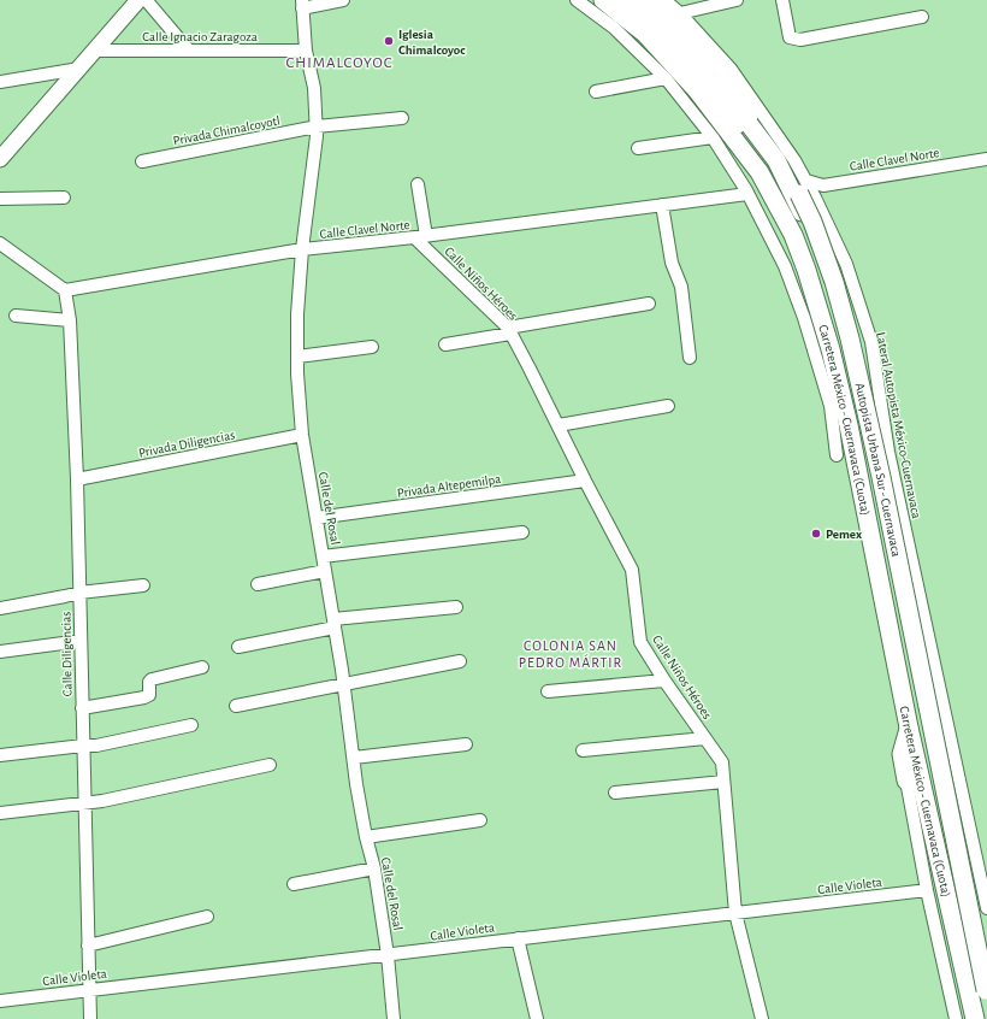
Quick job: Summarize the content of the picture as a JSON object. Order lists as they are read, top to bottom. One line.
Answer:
{"streets":{"highway":["Carretera México - Cuernavaca (Cuota)","Autopista Urbana Sur - Cuernavaca"],"street":["Calle Ignacio Zaragoza","Privada Chimalcoyotl","Calle Clavel Norte","Calle Niños Héroes","Lateral Autopista México-Cuernavaca","Privada Diligencias","Privada Altepemilpa","Calle del Rosal","Calle Diligencias","Calle Violeta"]},"crossings":[["Calle Ignacio Zaragoza","Calle del Rosal"],["Privada Chimalcoyotl","Calle del Rosal"],["Calle Clavel Norte","Calle Niños Héroes"],["Calle Clavel Norte","Lateral Autopista México-Cuernavaca"],["Calle Clavel Norte","Calle del Rosal"],["Calle Clavel Norte","Calle Diligencias"],["Calle Niños Héroes","Privada Altepemilpa"],["Calle Niños Héroes","Calle Violeta"],["Carretera México - Cuernavaca (Cuota)","Lateral Autopista México-Cuernavaca"],["Privada Diligencias","Calle del Rosal"],["Privada Diligencias","Calle Diligencias"],["Privada Altepemilpa","Calle del Rosal"],["Calle del Rosal","Calle Violeta"],["Calle Diligencias","Calle Violeta"]],"districts":["CHIMALCOYOC","COLONIA SAN PEDRO MÁRTIR"],"places":["Iglesia Chimalcoyoc","Pemex"]}
